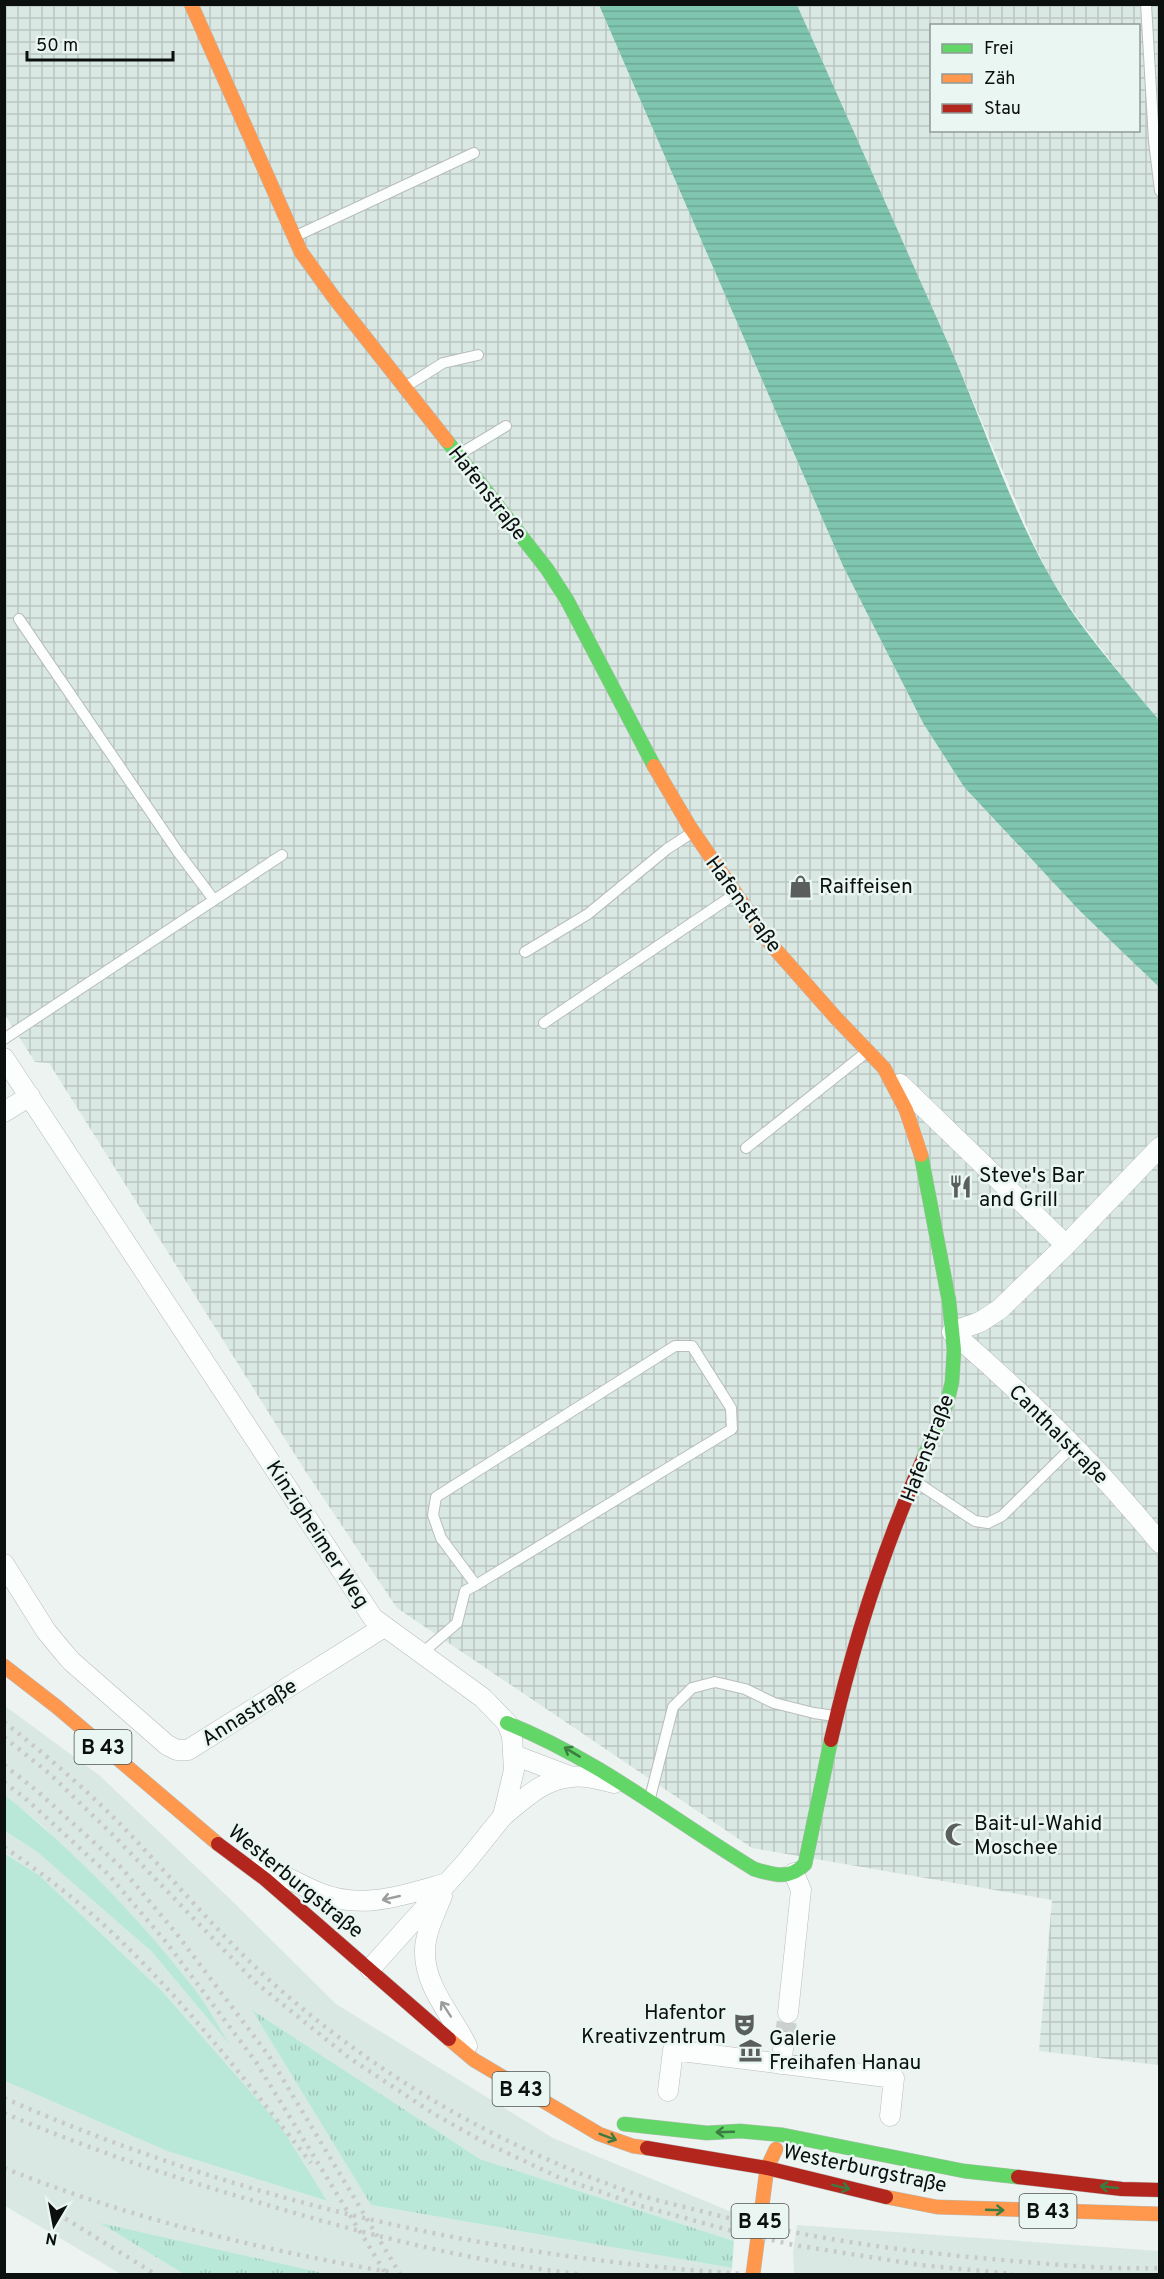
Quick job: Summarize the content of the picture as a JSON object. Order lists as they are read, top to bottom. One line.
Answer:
{"streets":{"street":["Hafenstraße","Canthalstraße","Kinzigheimer Weg","Annastraße","B 43","Westerburgstraße","B 45"]},"crossings":[["Hafenstraße","Canthalstraße"],["Kinzigheimer Weg","Annastraße"],["Westerburgstraße","B 45"]],"places":{"shop":["Raiffeisen"],"restaurant":["Steve's Bar and Grill"],"mosque":["Bait-ul-Wahid Moschee"],"theatre":["Hafentor Kreativzentrum"],"museum":["Galerie Freihafen Hanau"]},"legend":["Frei","Zäh","Stau"],"scale_bar":"50 m","north":"bottom"}
